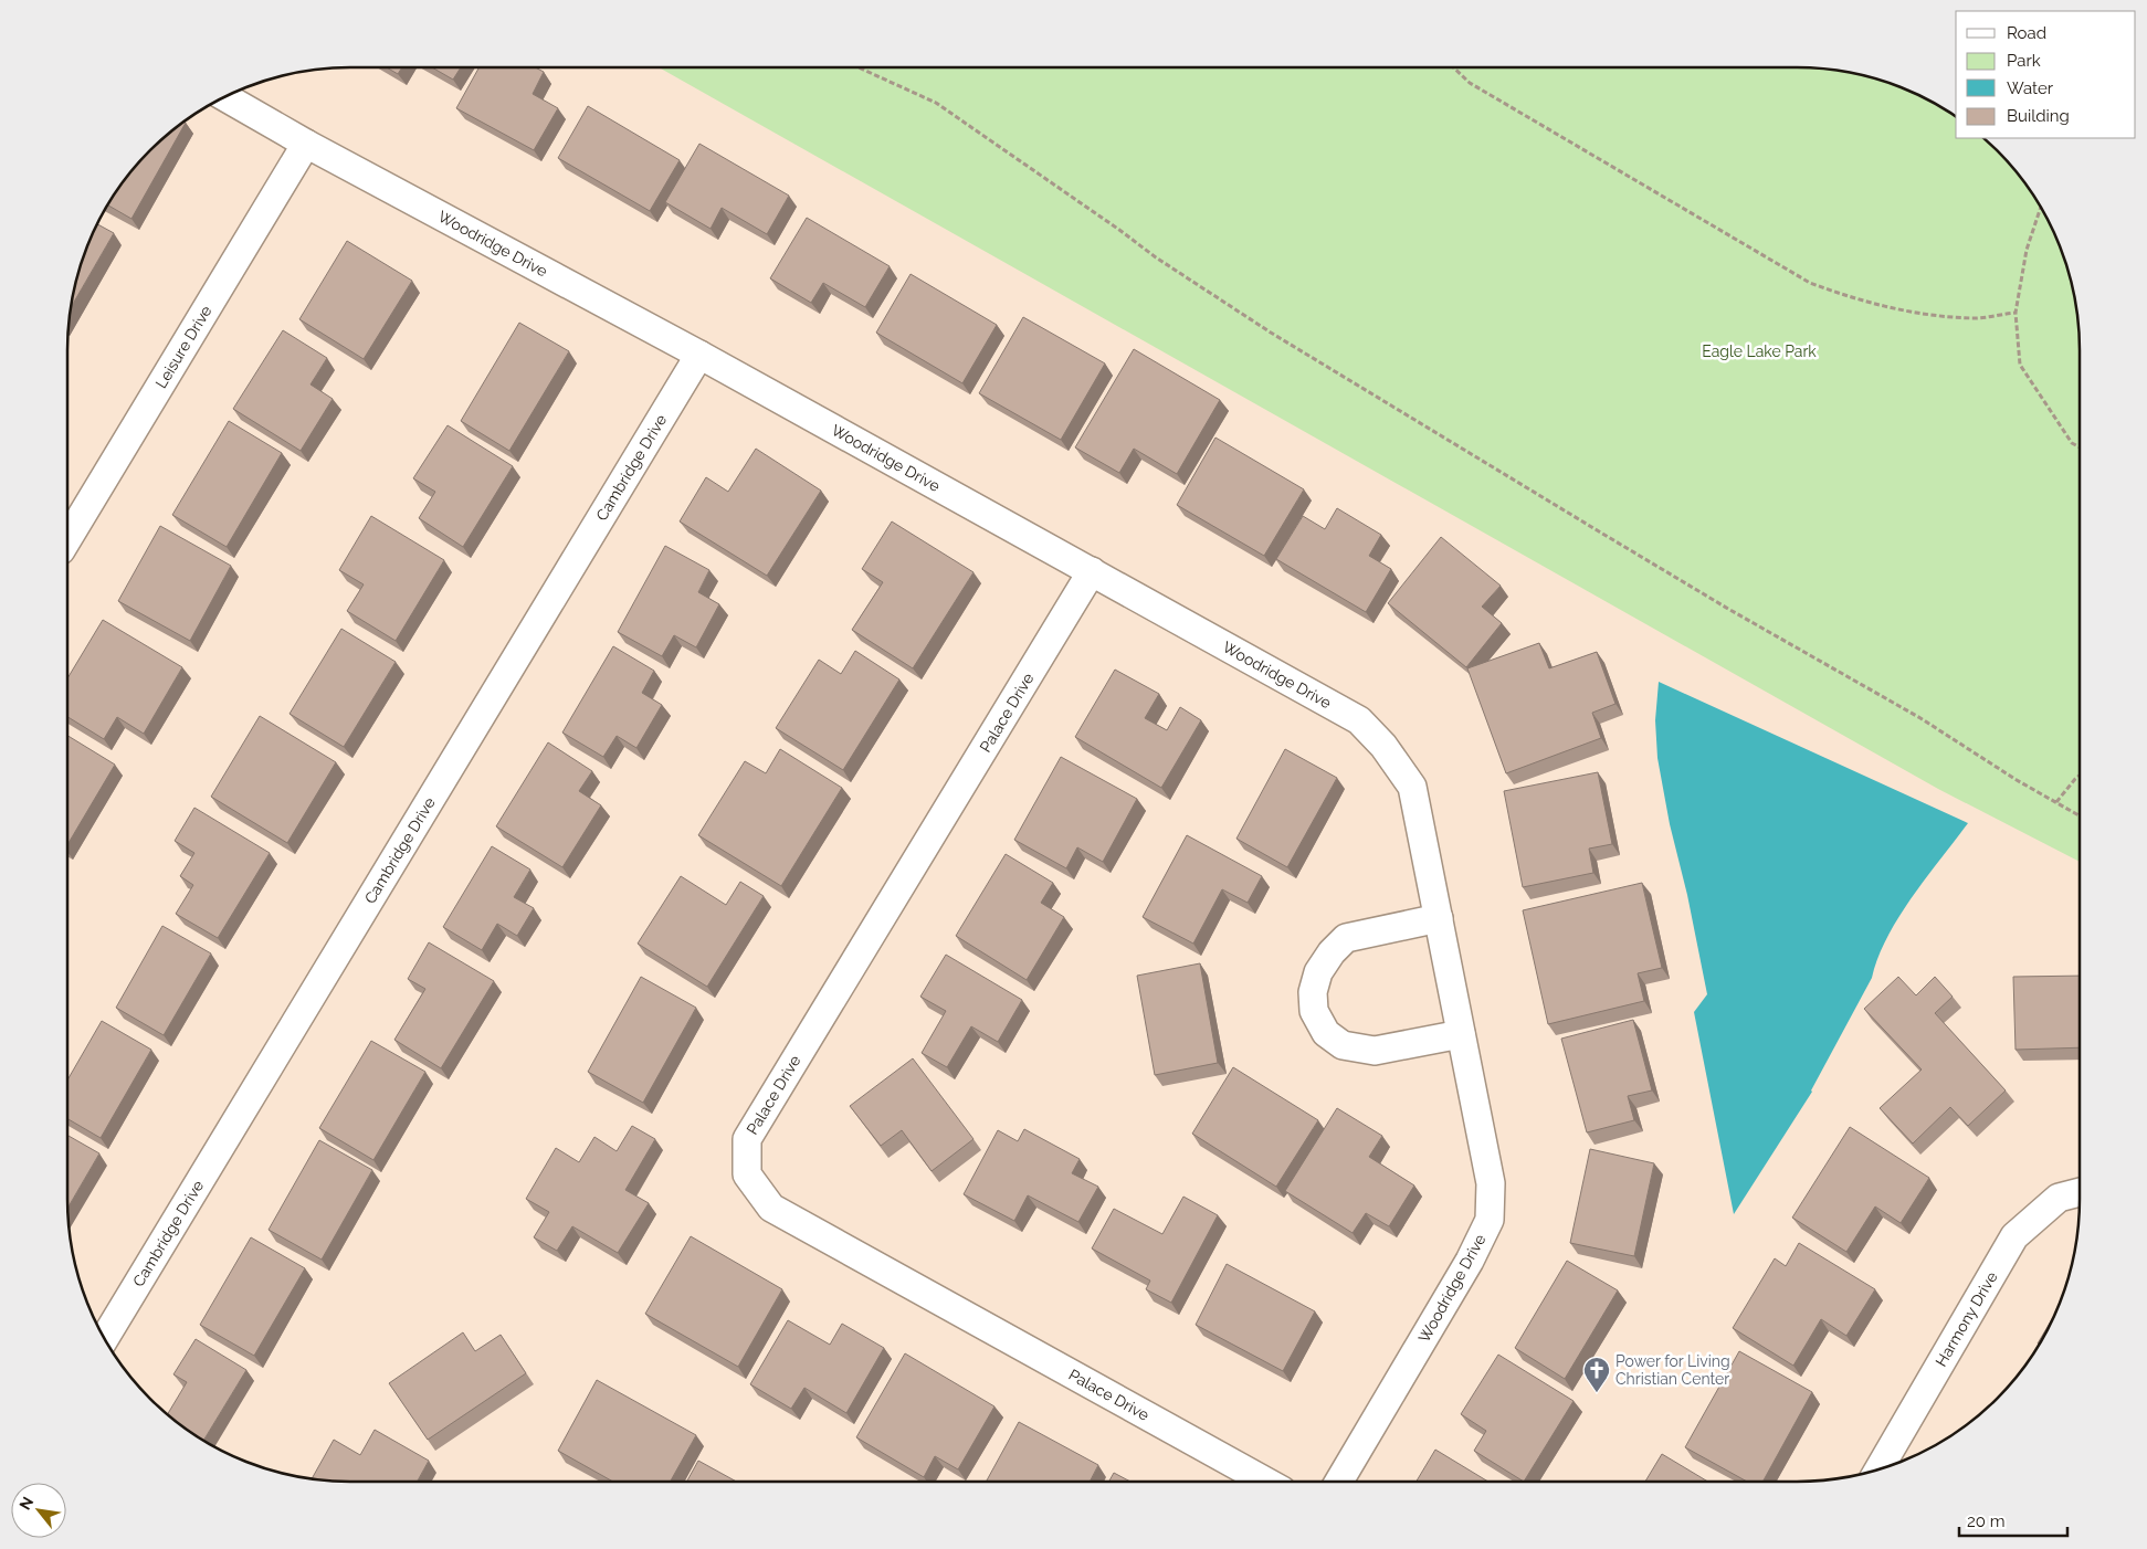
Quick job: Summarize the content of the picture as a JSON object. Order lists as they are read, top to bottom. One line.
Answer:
{"streets":{"street":["Woodridge Drive","Leisure Drive","Cambridge Drive","Palace Drive","Harmony Drive"]},"crossings":[["Woodridge Drive","Leisure Drive"],["Woodridge Drive","Cambridge Drive"],["Woodridge Drive","Palace Drive"]],"parks":["Eagle Lake Park"],"places":{"church":["Power for Living Christian Center"]},"legend":["Road","Park","Water","Building"],"scale_bar":"20 m","north":"top left"}
